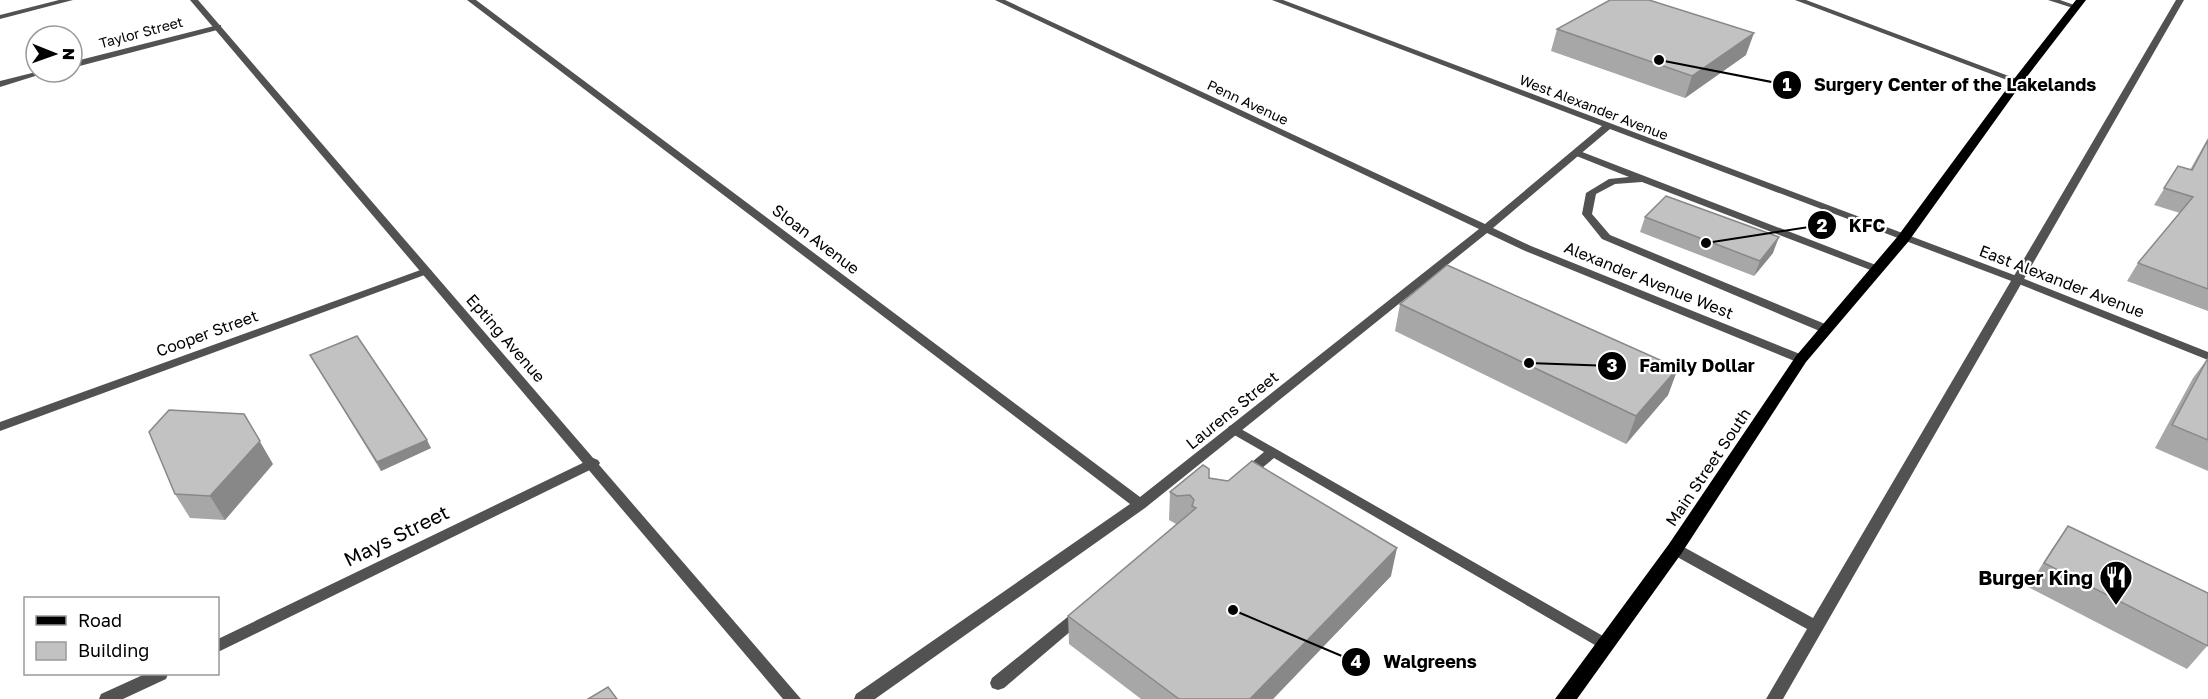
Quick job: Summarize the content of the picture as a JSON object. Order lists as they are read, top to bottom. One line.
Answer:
{"streets":{"main road":["Main Street South"],"street":["Taylor Street","Penn Avenue","West Alexander Avenue","Sloan Avenue","Alexander Avenue West","East Alexander Avenue","Cooper Street","Epting Avenue","Laurens Street","Mays Street"]},"crossings":[["Taylor Street","Epting Avenue"],["Penn Avenue","Alexander Avenue West"],["Penn Avenue","Laurens Street"],["West Alexander Avenue","East Alexander Avenue"],["West Alexander Avenue","Laurens Street"],["West Alexander Avenue","Main Street South"],["Sloan Avenue","Laurens Street"],["Alexander Avenue West","Laurens Street"],["Alexander Avenue West","Main Street South"],["East Alexander Avenue","Main Street South"],["Cooper Street","Epting Avenue"],["Epting Avenue","Mays Street"]],"places":{"other":["Surgery Center of the Lakelands","KFC","Family Dollar","Walgreens"],"restaurant":["Burger King"]},"legend":["Road","Building"],"north":"right"}
